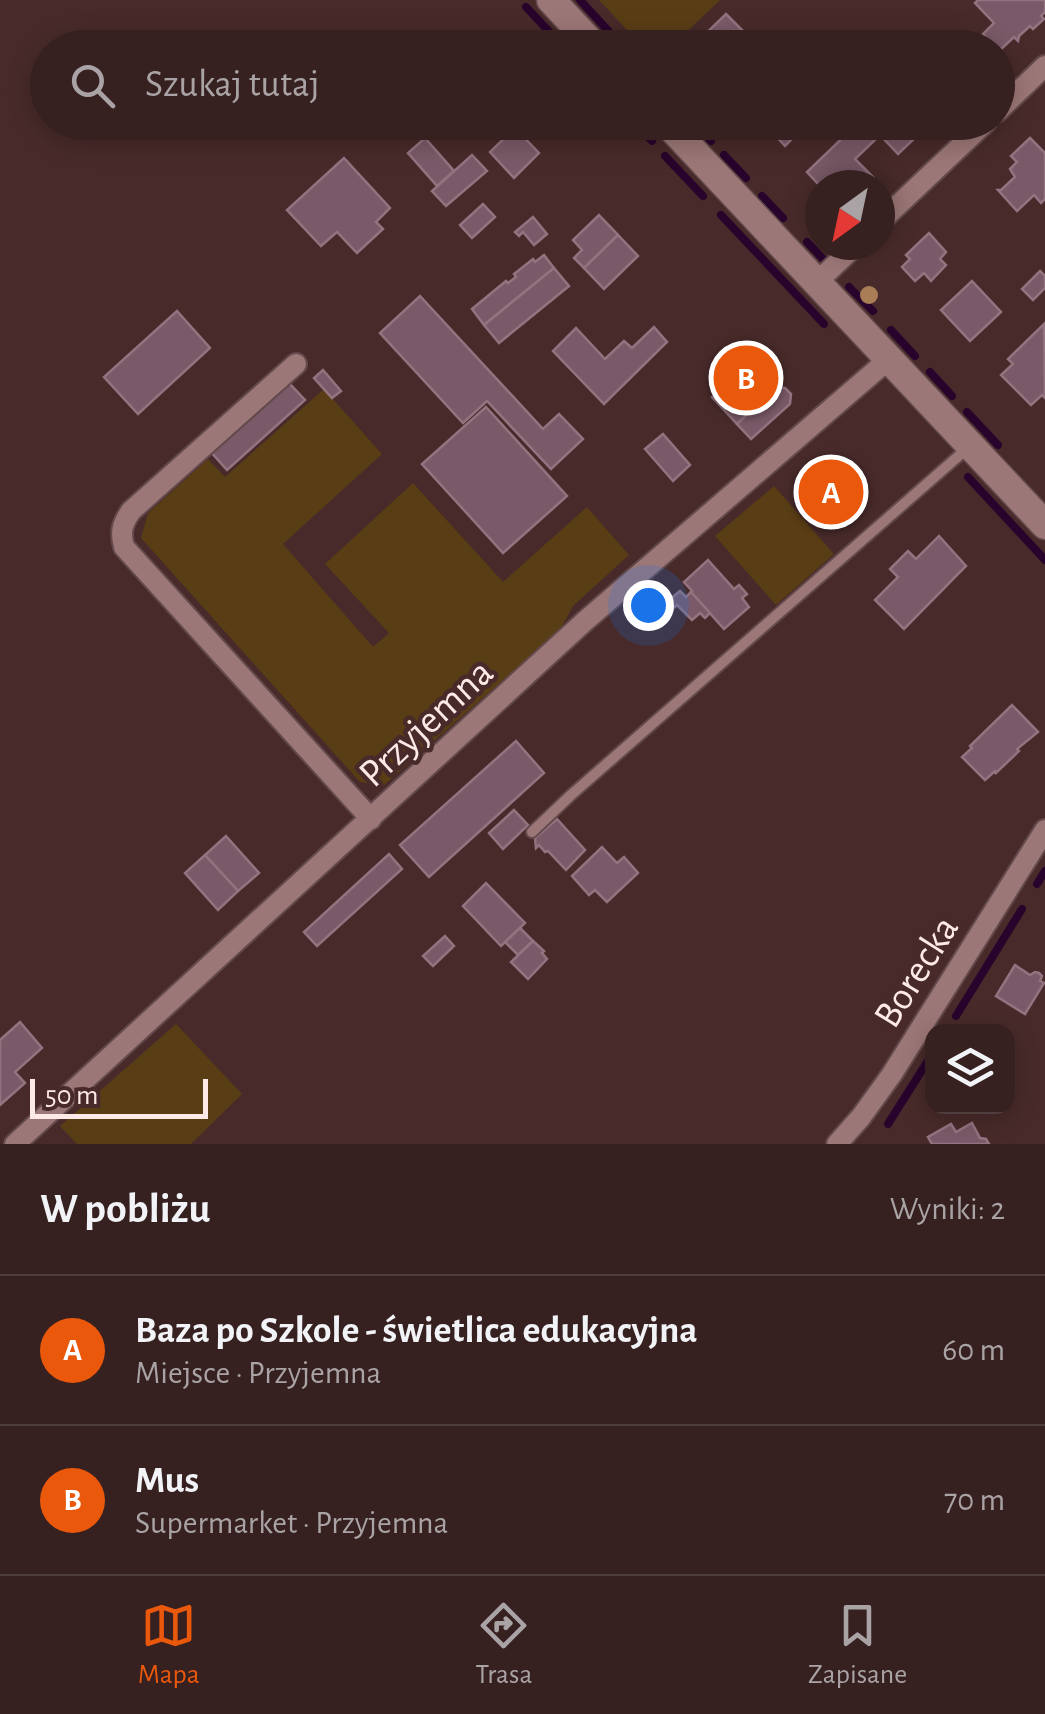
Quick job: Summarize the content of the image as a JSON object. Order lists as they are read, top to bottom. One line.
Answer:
{"streets":{"street":["Przyjemna","Borecka"]},"scale_bar":"50 m","north":"bottom left","page":{"search":"Szukaj tutaj","pins":["B","A"],"scale":"50 m","heading":["W pobliżu","Wyniki: 2"],"list":[{"mark":"A","name":"Baza po Szkole - świetlica edukacyjna","note":"Miejsce · Przyjemna","value":"60 m"},{"mark":"B","name":"Mus","note":"Supermarket · Przyjemna","value":"70 m"}],"nav":["Mapa","Trasa","Zapisane"]}}
